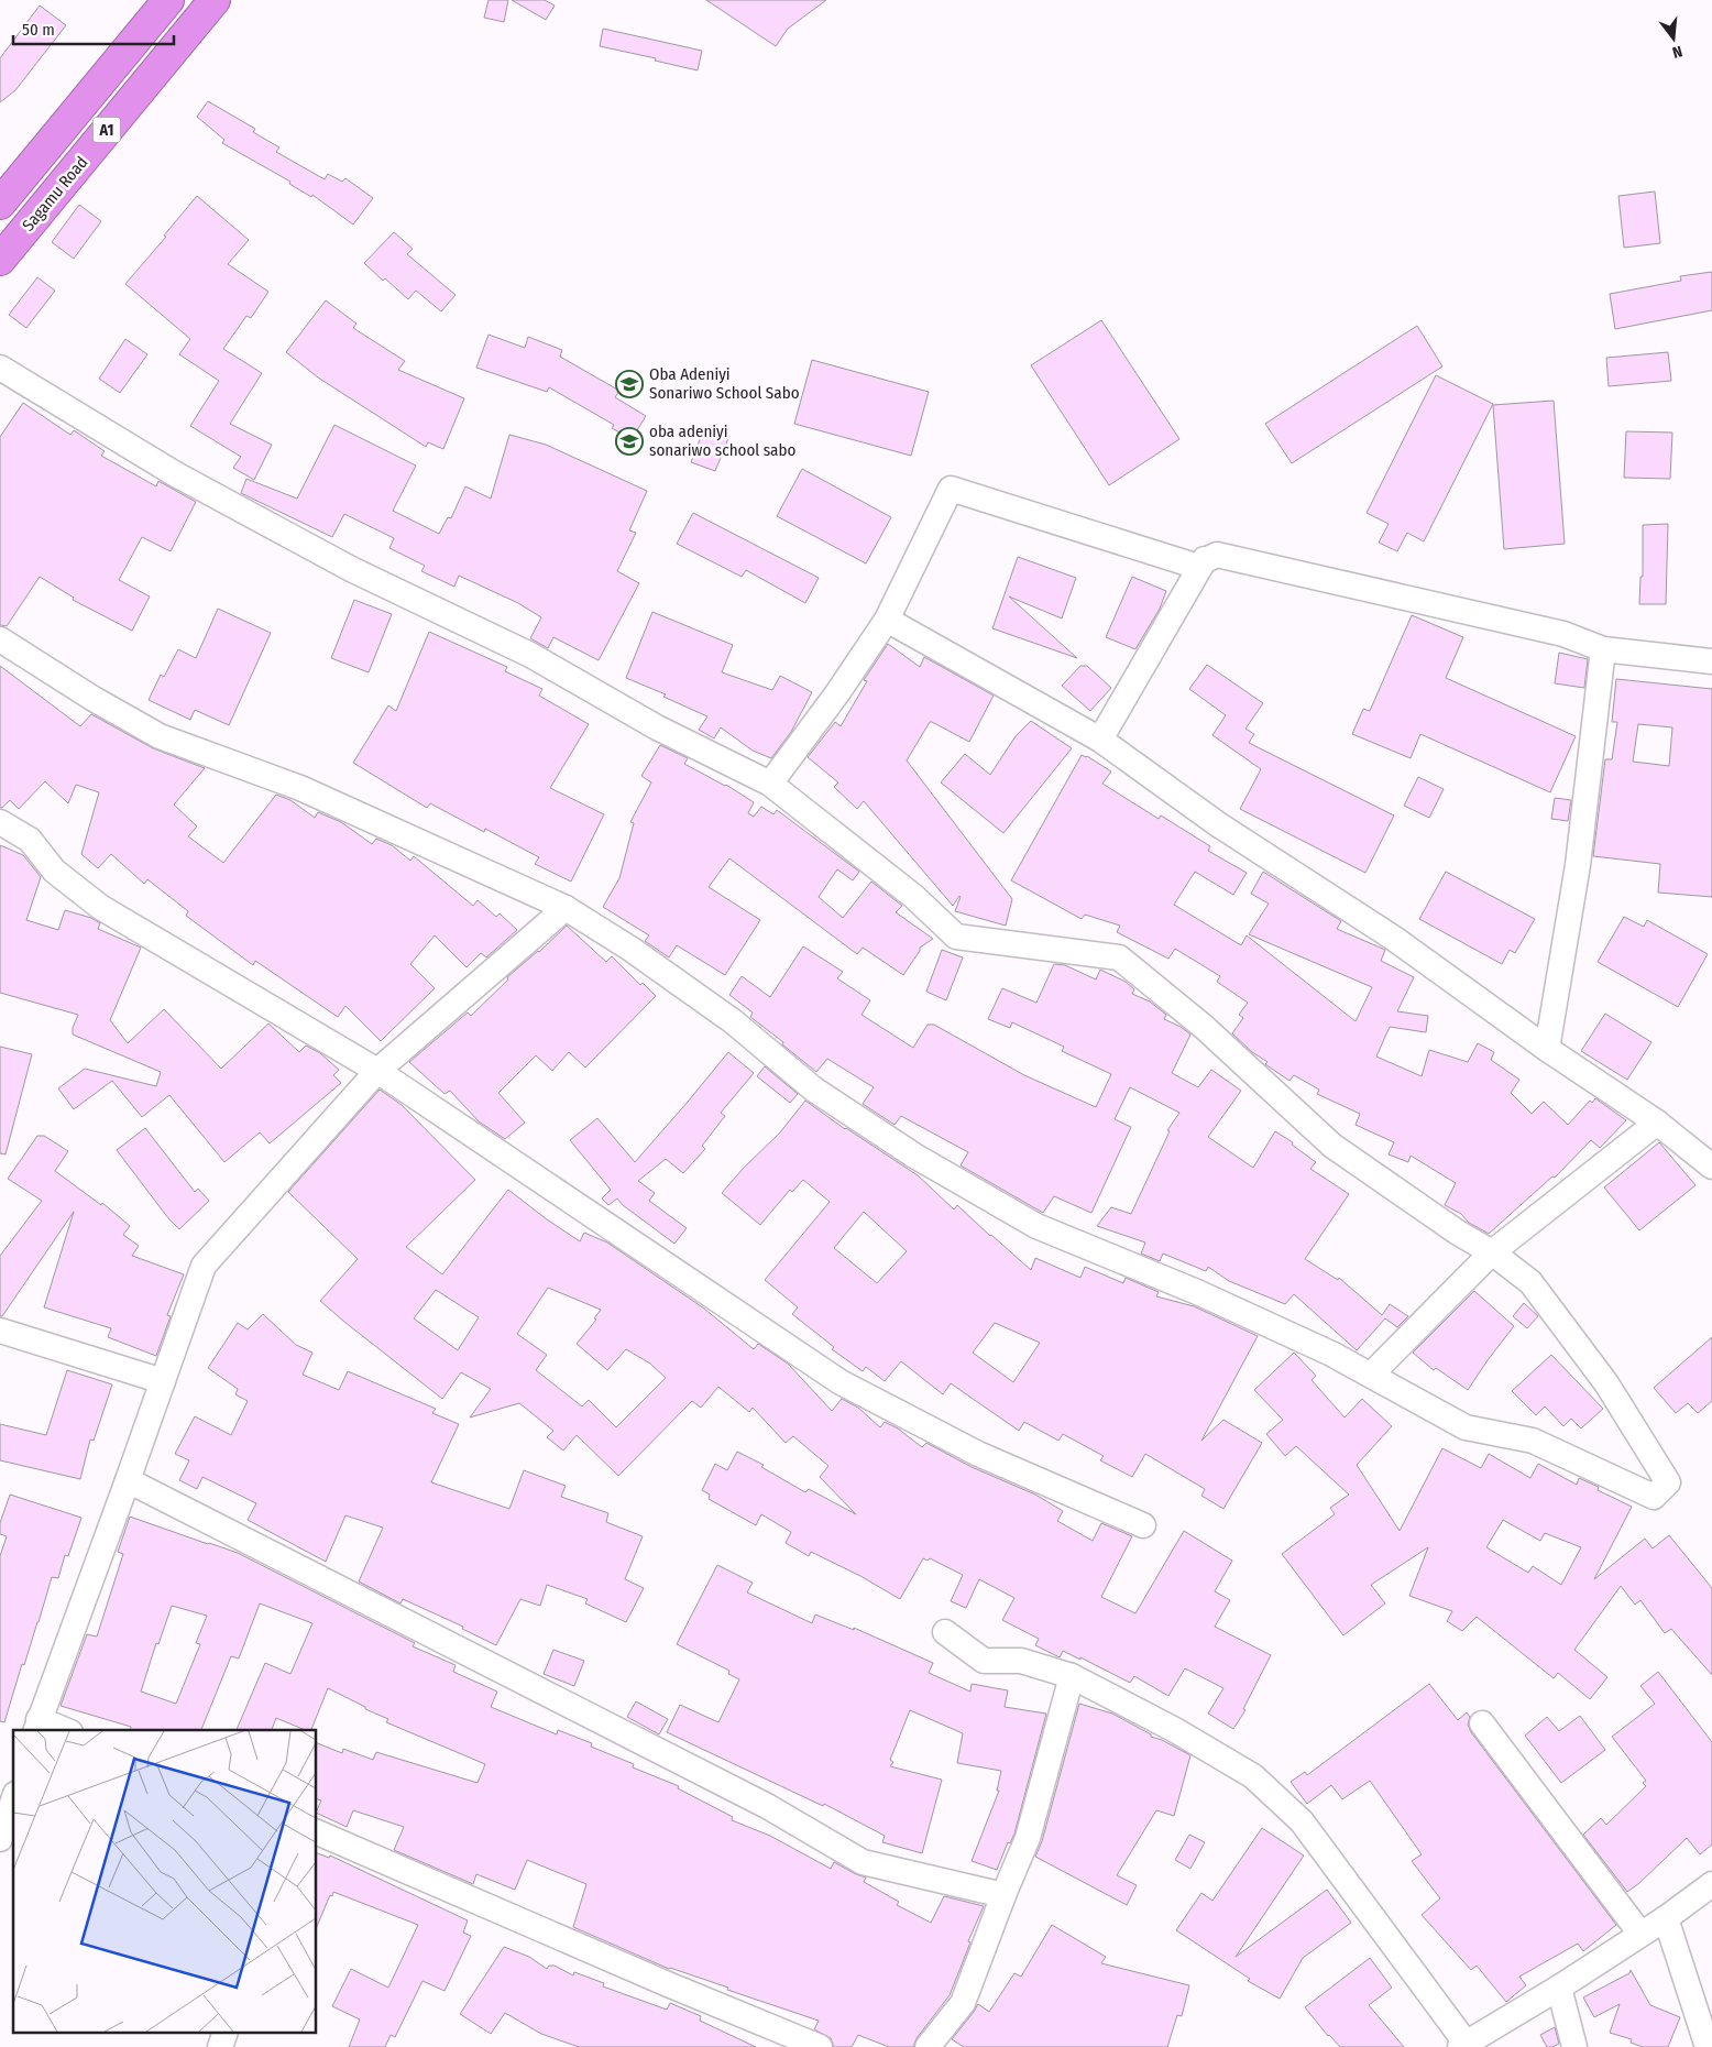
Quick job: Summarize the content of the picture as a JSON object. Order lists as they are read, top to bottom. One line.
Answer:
{"streets":{"highway":["A1","Sagamu Road"]},"places":{"school or university":["Oba Adeniyi Sonariwo School Sabo","oba adeniyi sonariwo school sabo"]},"scale_bar":"50 m","north":"bottom"}
